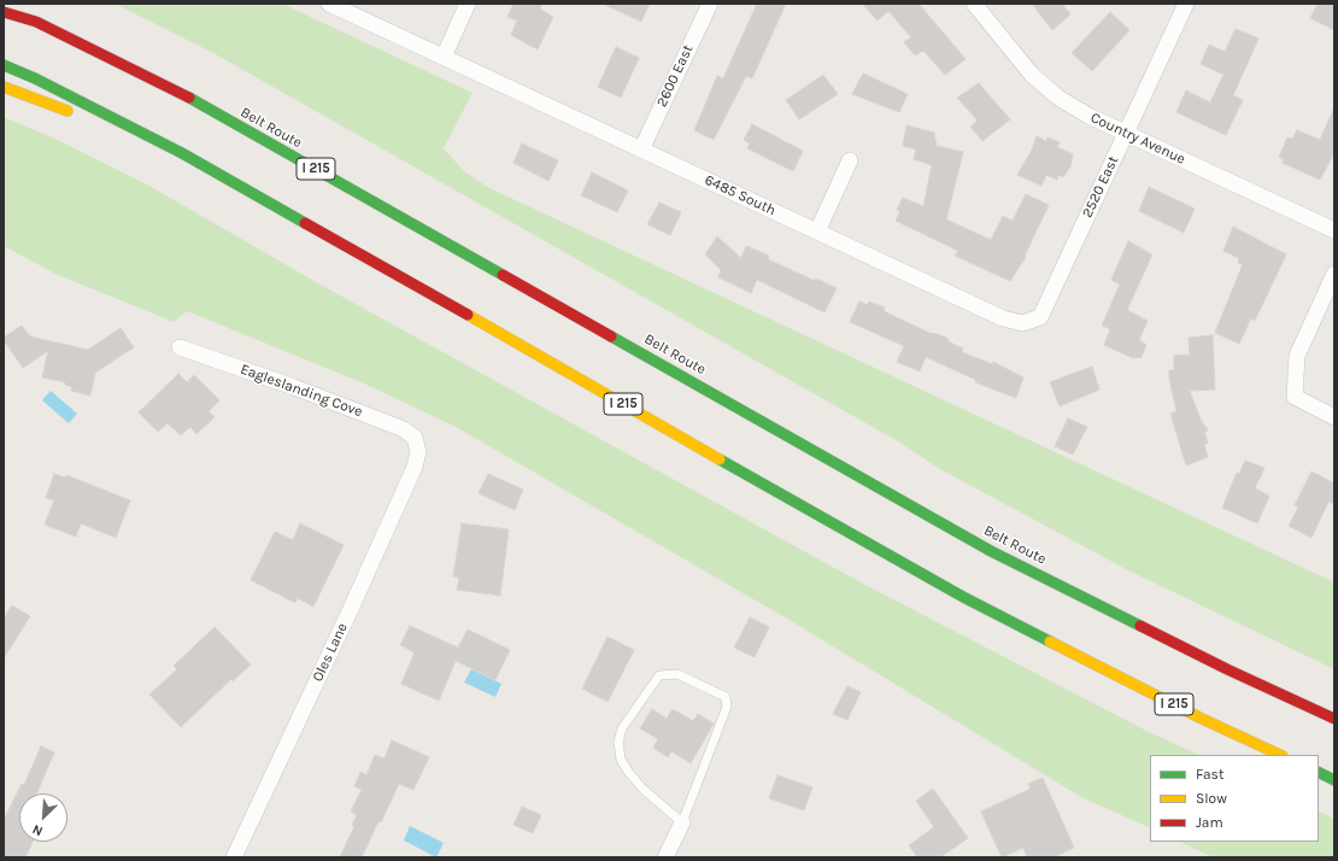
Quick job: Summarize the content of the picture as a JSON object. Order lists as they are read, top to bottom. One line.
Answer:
{"streets":{"highway":["Belt Route","I 215"],"street":["2600 East","Country Avenue","2520 East","6485 South","Eagleslanding Cove","Oles Lane"]},"crossings":[["2600 East","6485 South"],["Country Avenue","2520 East"],["2520 East","6485 South"],["Eagleslanding Cove","Oles Lane"]],"legend":["Fast","Slow","Jam"],"north":"bottom left"}
